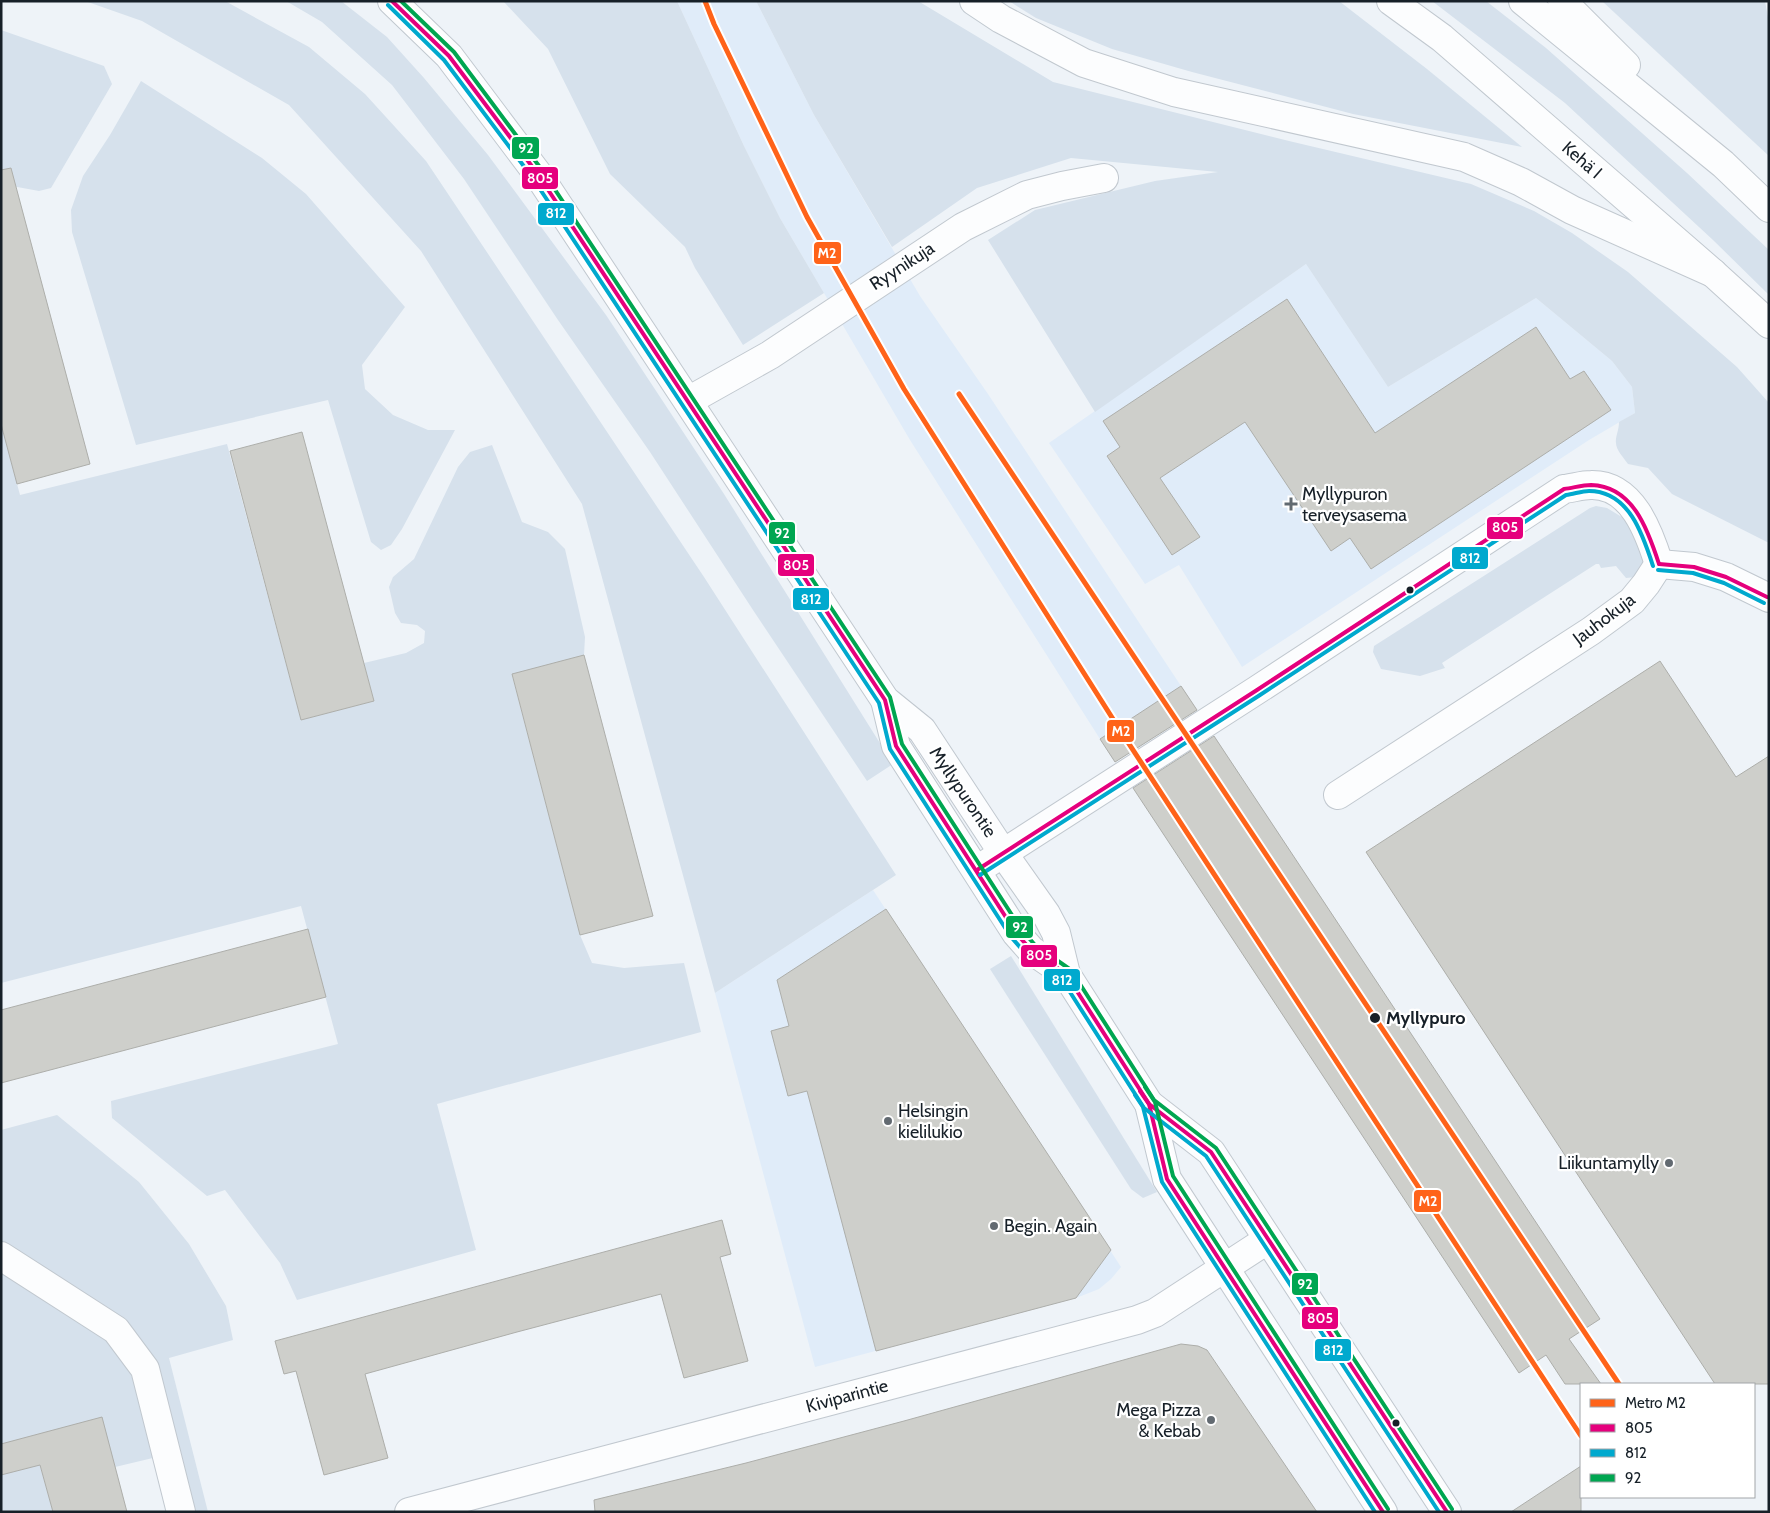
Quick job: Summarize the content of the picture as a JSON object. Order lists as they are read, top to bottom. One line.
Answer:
{"streets":{"main road":["Kehä I","Ryynikuja","Jauhokuja","Myllypurontie","Kiviparintie"]},"crossings":[["Ryynikuja","Myllypurontie"],["Myllypurontie","Kiviparintie"]],"places":{"health":["Myllypuron terveysasema"],"other":["Myllypuro","Helsingin kielilukio","Liikuntamylly","Begin. Again","Mega Pizza & Kebab"]},"lines":["metro line M2","transit line 805","transit line 92","transit line 812"],"legend":["Metro M2","805","812","92"]}
